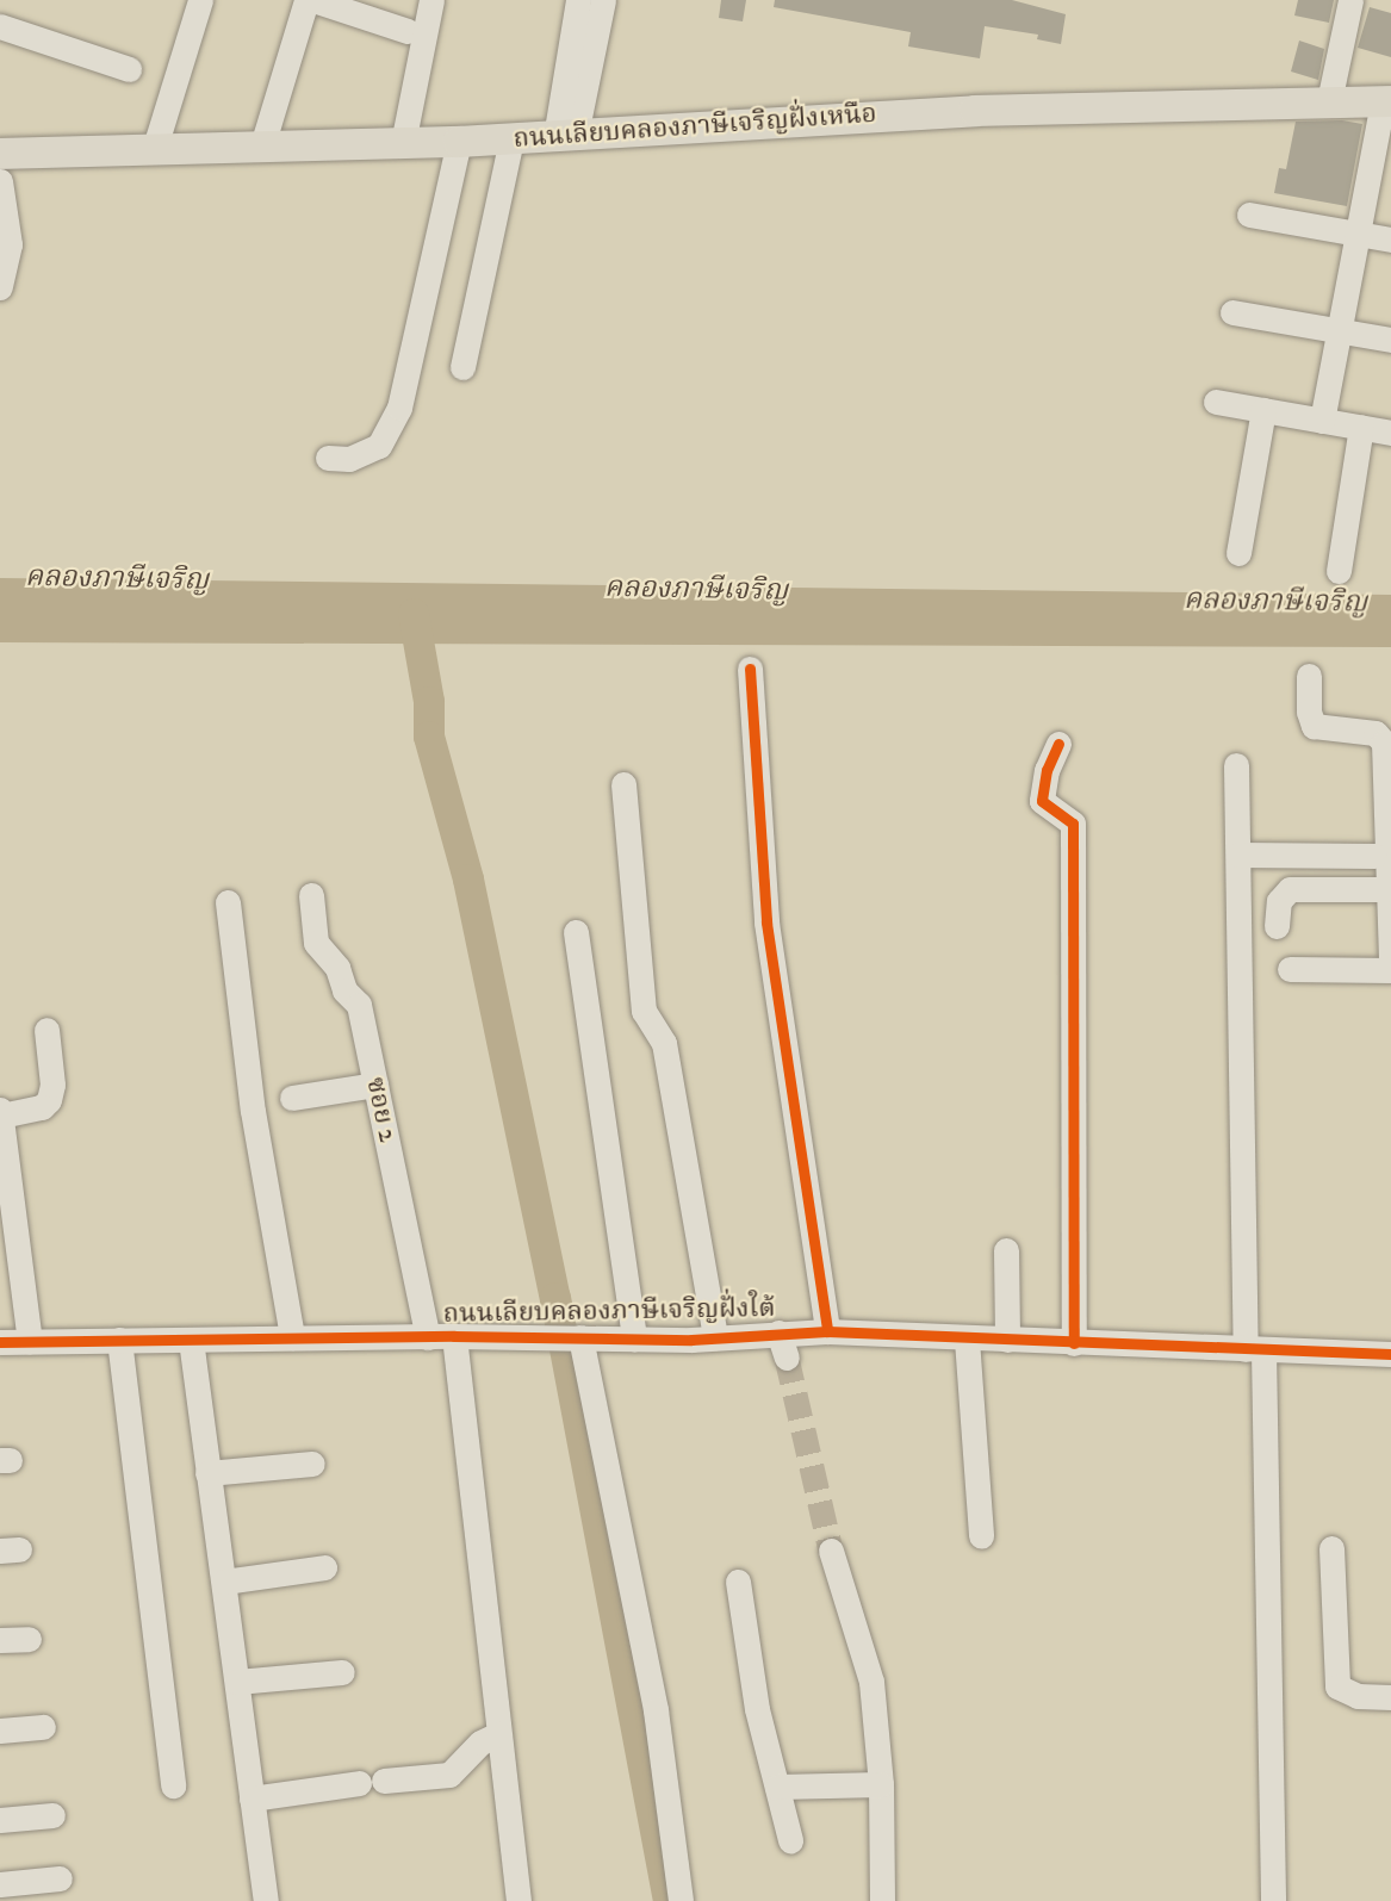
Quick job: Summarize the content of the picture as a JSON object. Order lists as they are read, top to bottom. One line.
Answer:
{"streets":{"main road":["ถนนเลียบคลองภาษีเจริญฝั่งเหนือ"],"street":["ซอย 2","ถนนเลียบคลองภาษีเจริญฝั่งใต้"]},"crossings":[["ซอย 2","ถนนเลียบคลองภาษีเจริญฝั่งใต้"]],"water":["คลองภาษีเจริญ"]}
